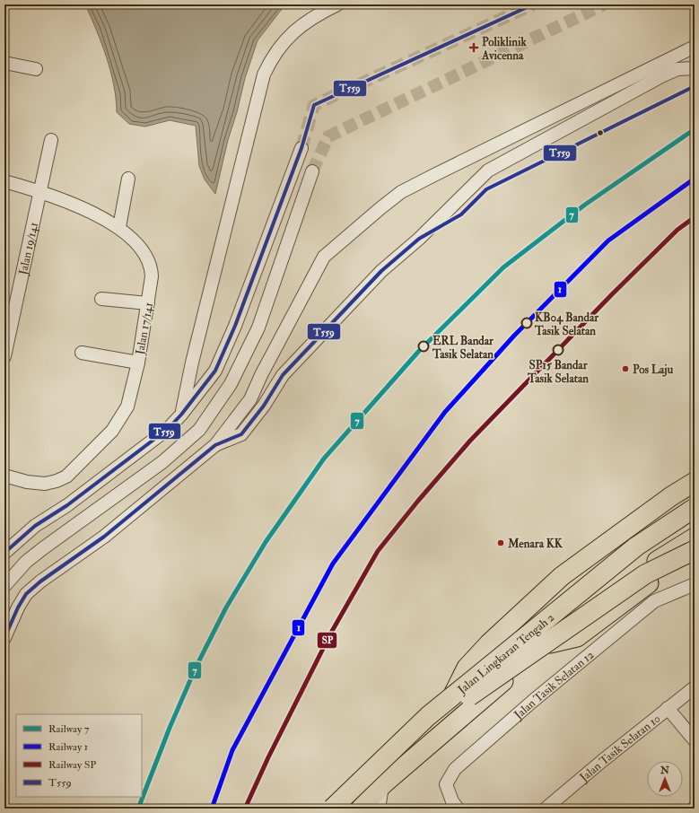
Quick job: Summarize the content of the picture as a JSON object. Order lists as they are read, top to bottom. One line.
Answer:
{"streets":{"highway":["Jalan Lingkaran Tengah 2"],"street":["Jalan 19/141","Jalan 17/141","Jalan Tasik Selatan 12","Jalan Tasik Selatan 10"]},"crossings":[["Jalan 19/141","Jalan 17/141"]],"places":{"health":["Poliklinik Avicenna"],"other":["KB04 Bandar Tasik Selatan","ERL Bandar Tasik Selatan","SP15 Bandar Tasik Selatan","Pos Laju","Menara KK"]},"lines":["transit line T559","rail line 7","rail line 1","rail line SP"],"legend":["Railway 7","Railway 1","Railway SP","T559"],"north":"top"}
